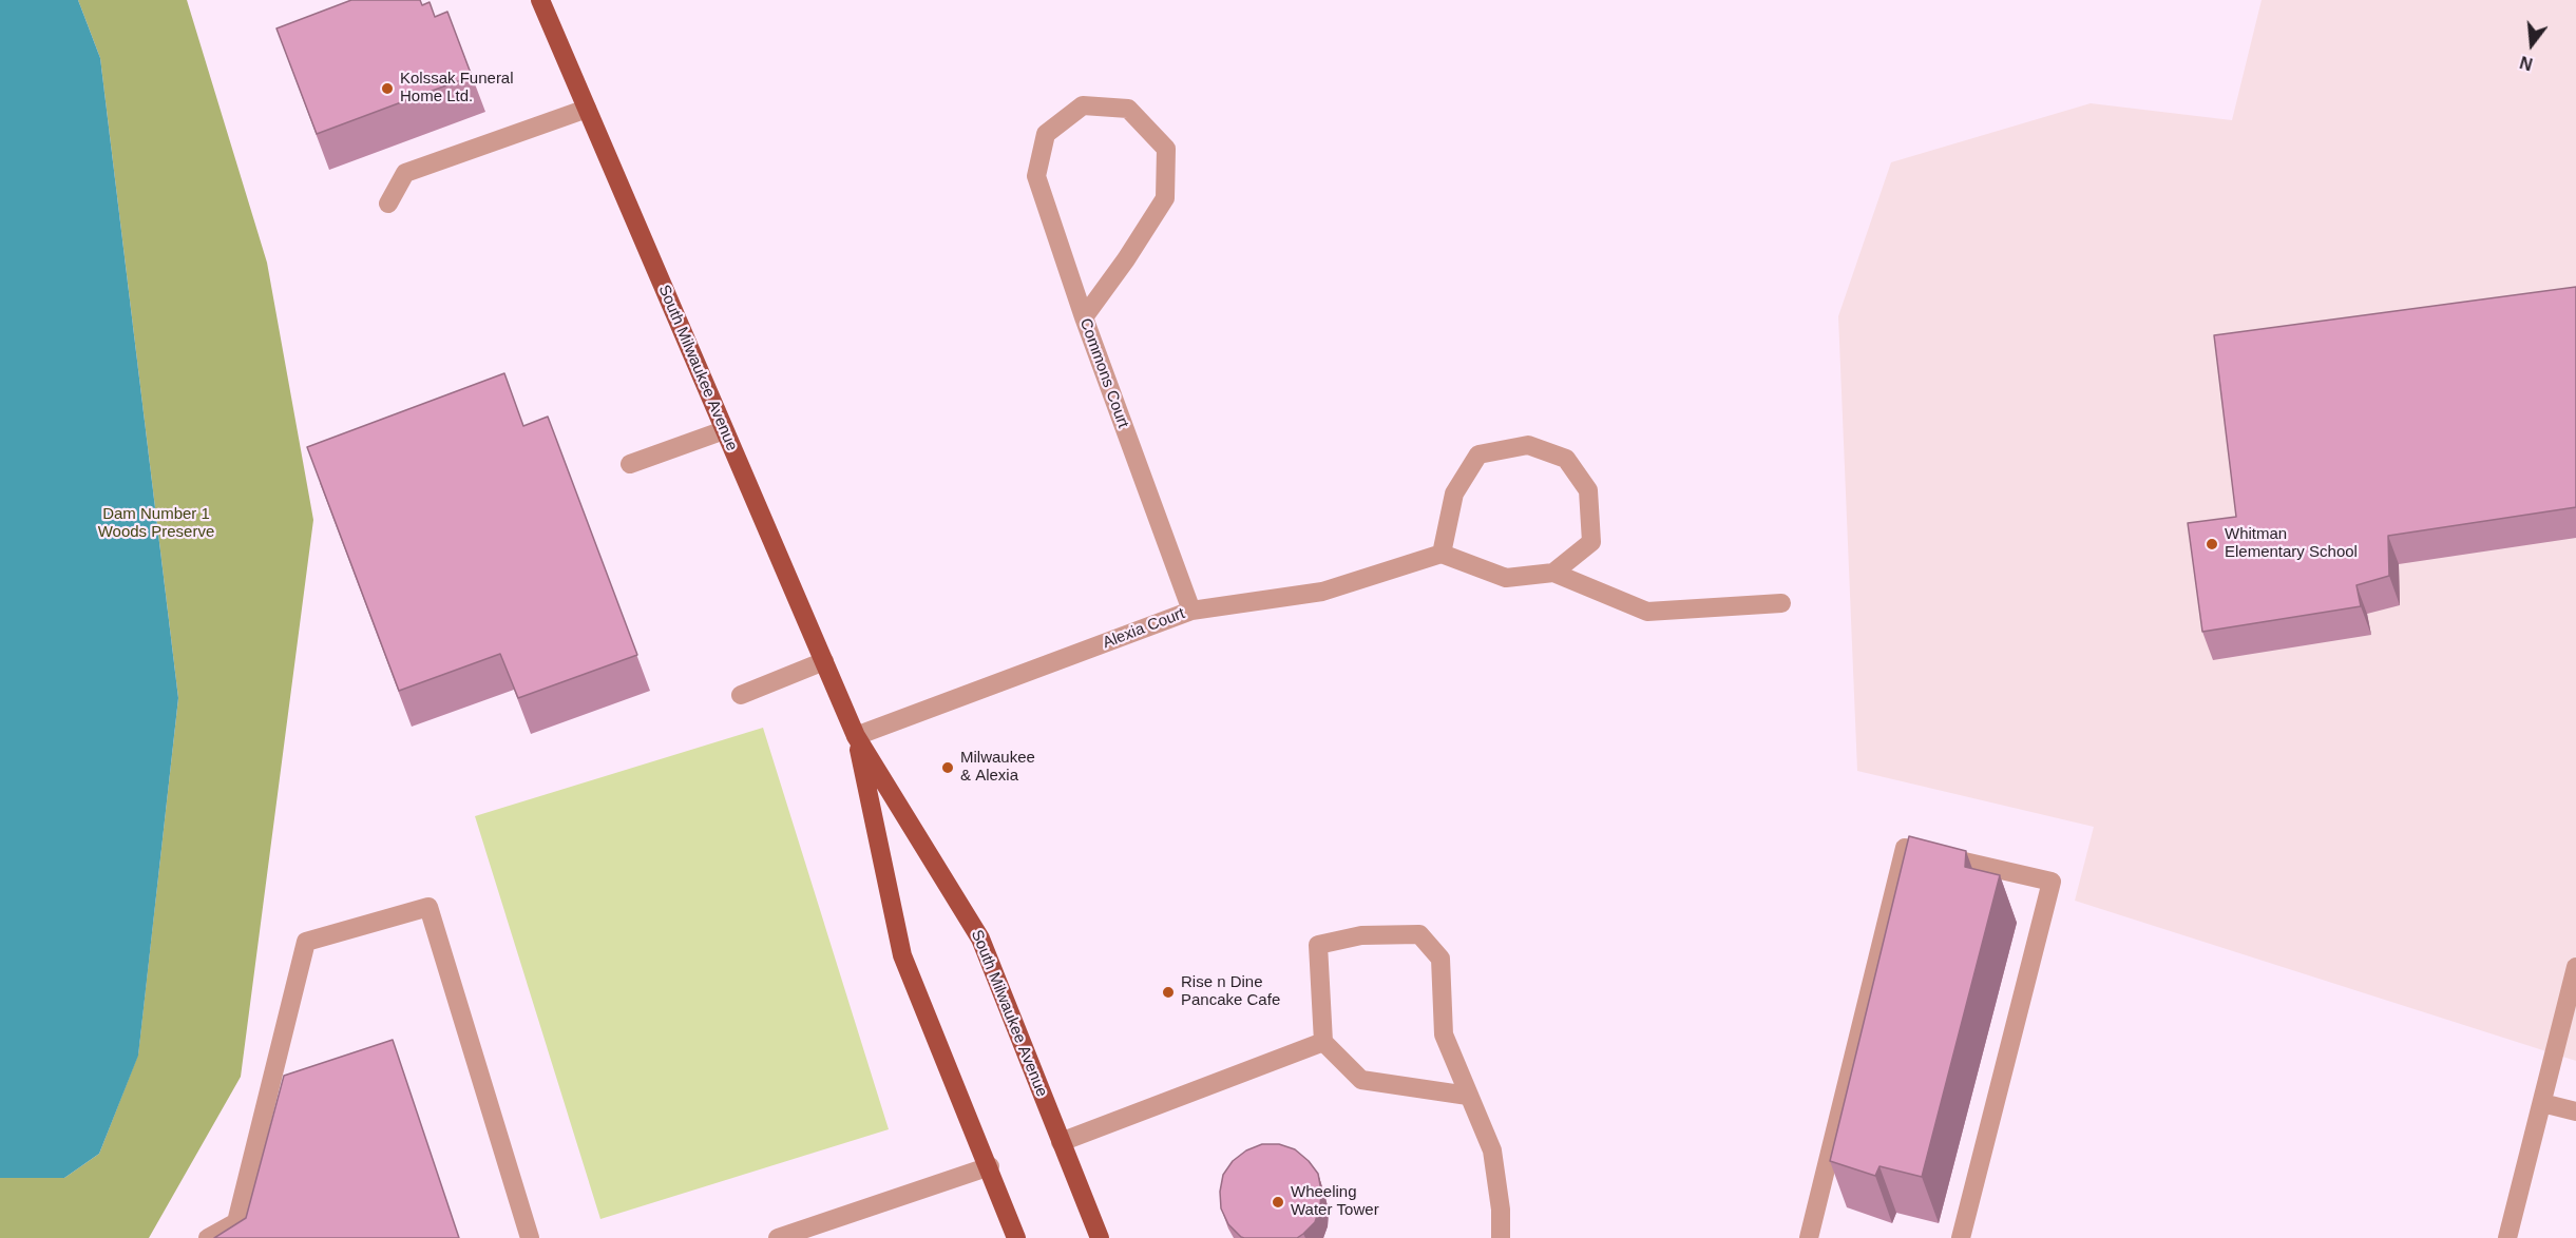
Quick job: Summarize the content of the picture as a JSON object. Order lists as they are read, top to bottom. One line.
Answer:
{"streets":{"main road":["South Milwaukee Avenue"],"street":["Commons Court","Alexia Court"]},"crossings":[["South Milwaukee Avenue","Alexia Court"],["Commons Court","Alexia Court"]],"parks":["Dam Number 1 Woods Preserve"],"places":["Kolssak Funeral Home Ltd.","Whitman Elementary School","Milwaukee & Alexia","Rise n Dine Pancake Cafe","Wheeling Water Tower"],"north":"bottom"}
